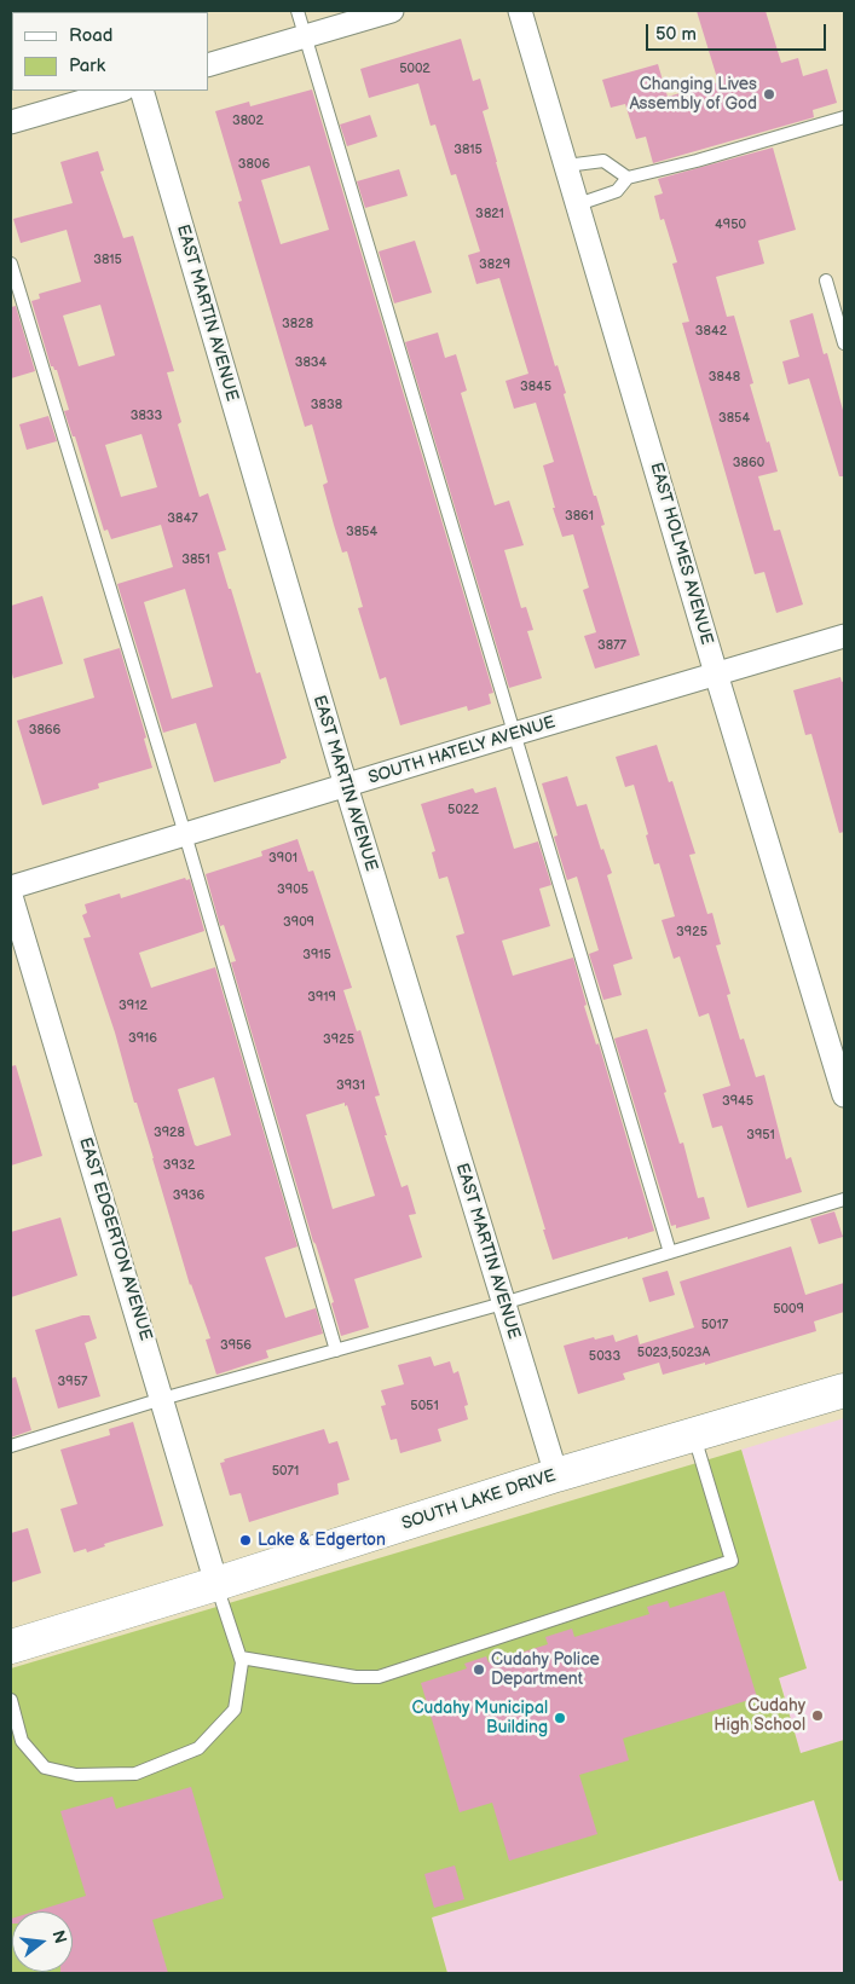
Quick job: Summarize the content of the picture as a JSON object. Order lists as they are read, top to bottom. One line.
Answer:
{"streets":{"main road":["SOUTH LAKE DRIVE"],"street":["EAST MARTIN AVENUE","EAST HOLMES AVENUE","SOUTH HATELY AVENUE","EAST EDGERTON AVENUE"]},"crossings":[["EAST MARTIN AVENUE","SOUTH HATELY AVENUE"],["EAST MARTIN AVENUE","SOUTH LAKE DRIVE"],["EAST HOLMES AVENUE","SOUTH HATELY AVENUE"],["EAST EDGERTON AVENUE","SOUTH LAKE DRIVE"]],"places":["Changing Lives Assembly of God","Lake & Edgerton","Cudahy Police Department","Cudahy High School","Cudahy Municipal Building"],"house_numbers":["5002","3802","3815","3806","3821","4950","3815","3829","3828","3842","3834","3848","3845","3838","3833","3854","3860","3861","3847","3854","3851","3877","3866","5022","3901","3905","3909","3925","3915","3919","3912","3916","3925","3931","3945","3928","3951","3932","3936","5009","5017","3956","5023,5023A","5033","3957","5051","5071"],"legend":["Road","Park"],"scale_bar":"50 m","north":"right"}
